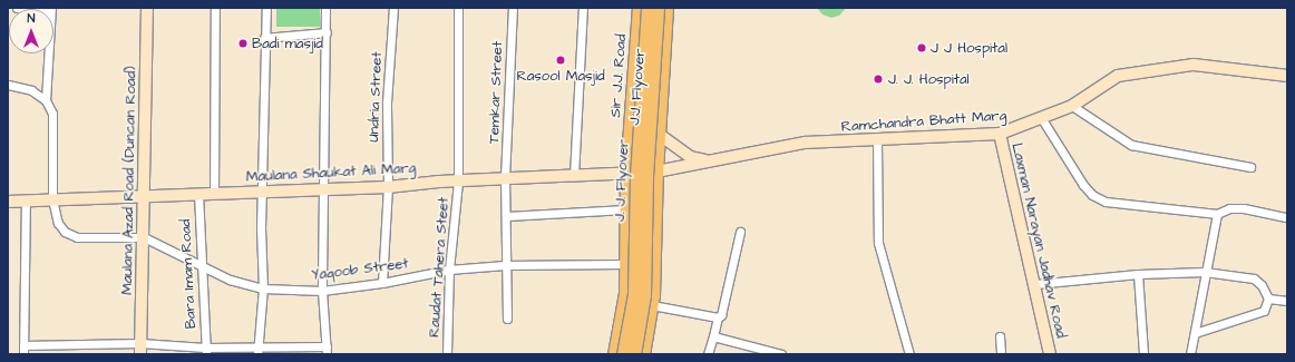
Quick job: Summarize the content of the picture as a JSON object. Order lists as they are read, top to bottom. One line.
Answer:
{"streets":{"main road":["Sir J.J. Road","J.J. Flyover","Ramchandra Bhatt Marg","Maulana Shaukat Ali Marg","Maulana Azad Road (Duncan Road)","J. J. Flyover","Laxman Narayan Jadhav Road"],"street":["Temkar Street","Undria Street","Raudat Tahera Steet","Yaqoob Street","Bara Imam Road"]},"crossings":[["Sir J.J. Road","Maulana Shaukat Ali Marg"],["Sir J.J. Road","Yaqoob Street"],["Temkar Street","Maulana Shaukat Ali Marg"],["Temkar Street","Yaqoob Street"],["Undria Street","Maulana Shaukat Ali Marg"],["Undria Street","Yaqoob Street"],["Ramchandra Bhatt Marg","Maulana Shaukat Ali Marg"],["Ramchandra Bhatt Marg","Laxman Narayan Jadhav Road"],["Maulana Shaukat Ali Marg","Maulana Azad Road (Duncan Road)"],["Maulana Shaukat Ali Marg","Raudat Tahera Steet"],["Maulana Shaukat Ali Marg","Yaqoob Street"],["Maulana Shaukat Ali Marg","Bara Imam Road"],["Maulana Azad Road (Duncan Road)","Yaqoob Street"],["Raudat Tahera Steet","Yaqoob Street"],["Yaqoob Street","Bara Imam Road"]],"places":["Badi masjid","J J Hospital","Rasool Masjid","J. J. Hospital"],"north":"top"}
